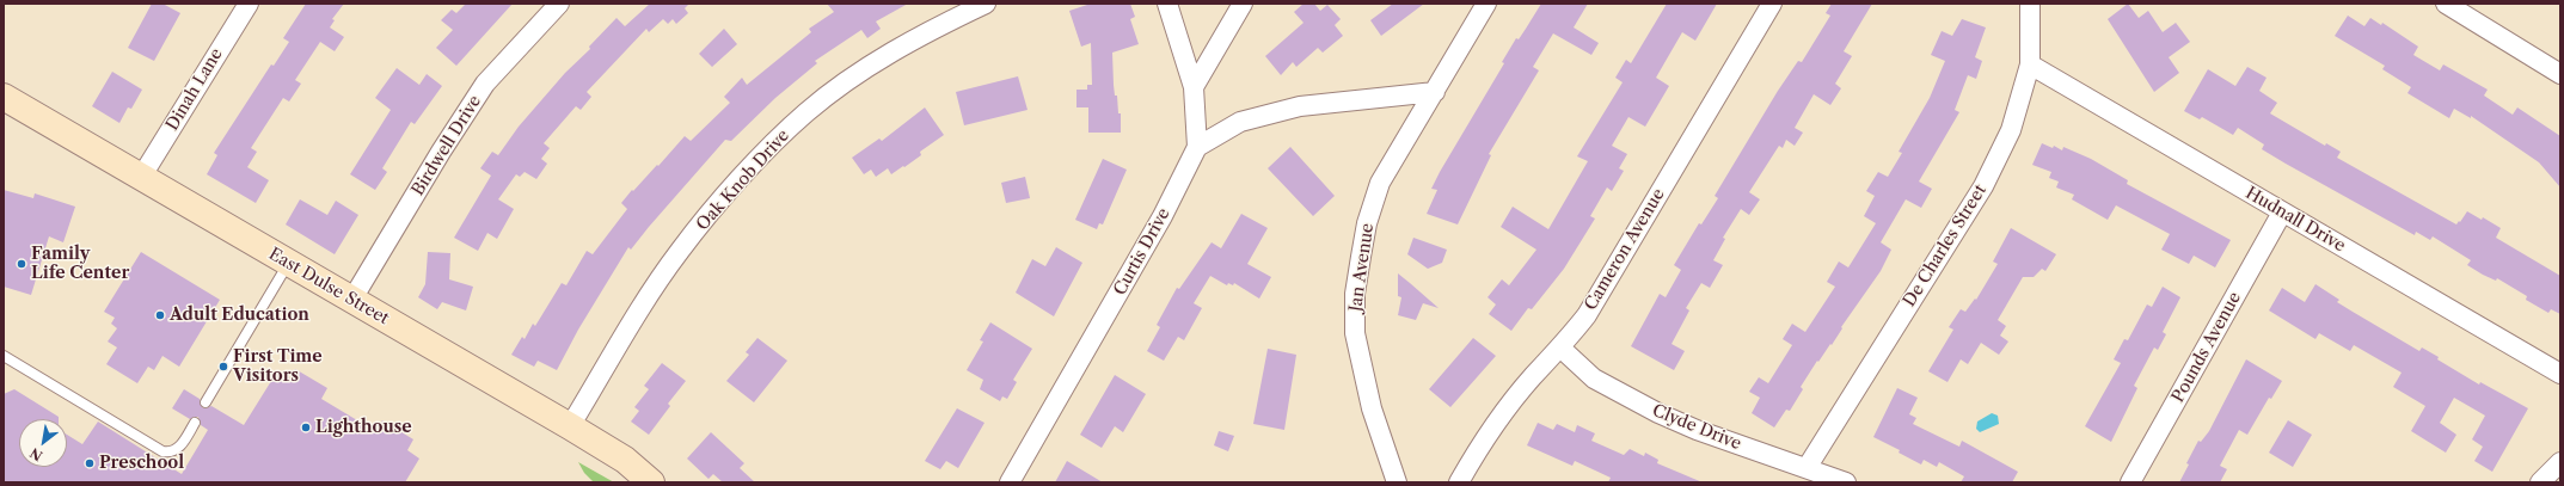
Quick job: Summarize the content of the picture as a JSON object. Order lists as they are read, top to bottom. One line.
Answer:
{"streets":{"street":["Dinah Lane","Birdwell Drive","Oak Knob Drive","Hudnall Drive","De Charles Street","Cameron Avenue","Curtis Drive","Jan Avenue","East Dulse Street","Pounds Avenue","Clyde Drive"]},"crossings":[["Dinah Lane","East Dulse Street"],["Birdwell Drive","East Dulse Street"],["Oak Knob Drive","East Dulse Street"],["Hudnall Drive","De Charles Street"],["Hudnall Drive","Pounds Avenue"],["De Charles Street","Clyde Drive"],["Cameron Avenue","Clyde Drive"]],"places":["Family Life Center","Adult Education","First Time Visitors","Lighthouse","Preschool"],"north":"bottom left"}
